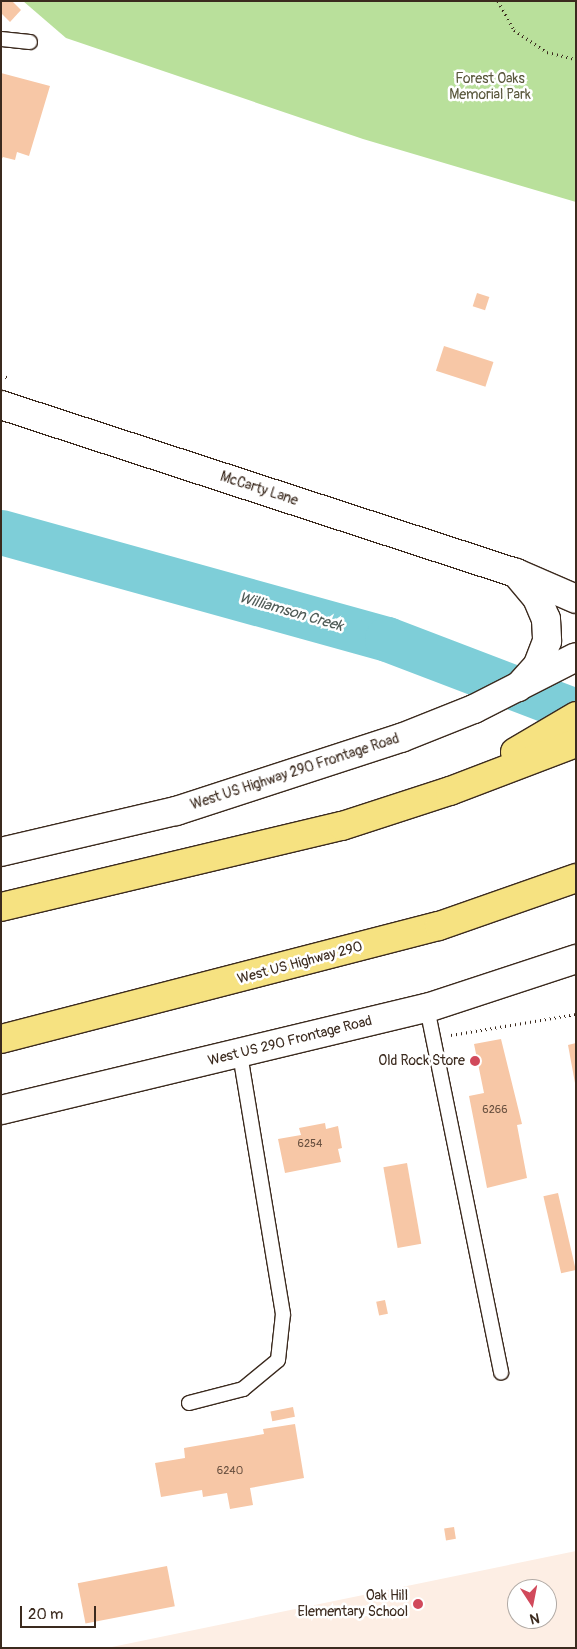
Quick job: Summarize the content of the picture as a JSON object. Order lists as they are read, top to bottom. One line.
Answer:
{"streets":{"highway":["West US Highway 290"],"main road":["McCarty Lane","West US Highway 290 Frontage Road","West US 290 Frontage Road"]},"water":["Williamson Creek"],"parks":["Forest Oaks Memorial Park"],"places":["Old Rock Store","Oak Hill Elementary School"],"house_numbers":["6266","6254","6240"],"scale_bar":"20 m","north":"bottom"}
